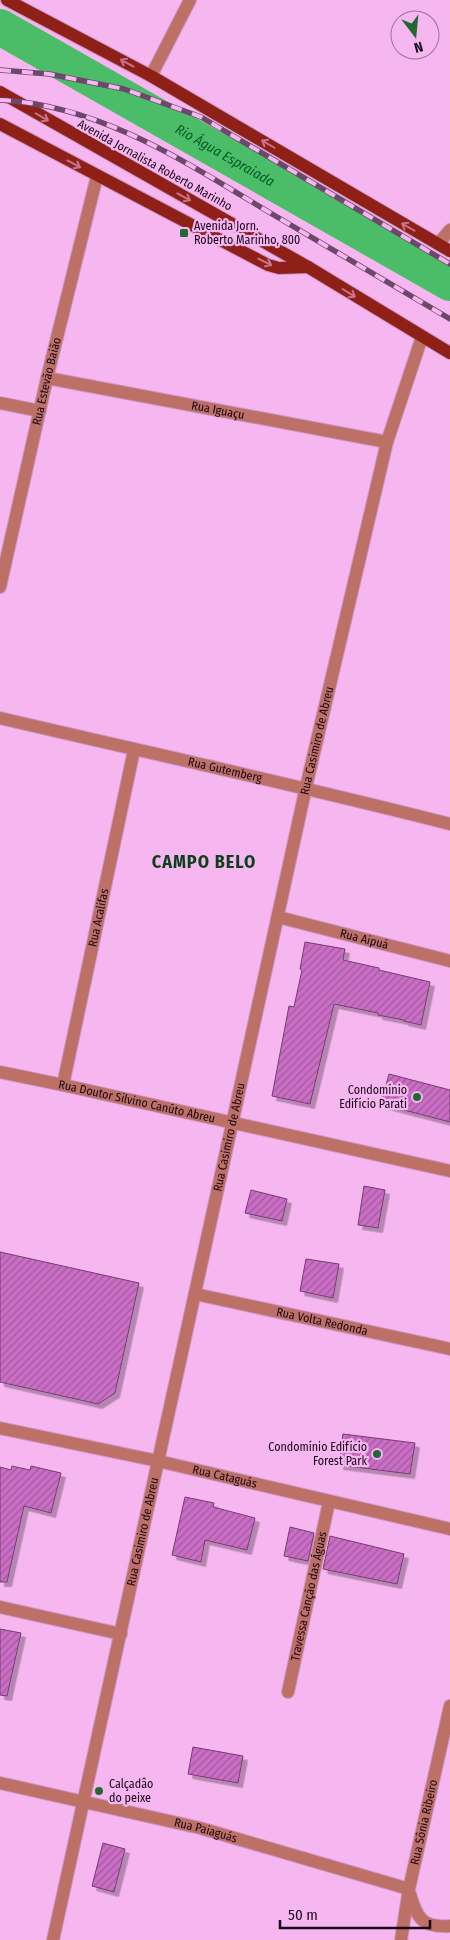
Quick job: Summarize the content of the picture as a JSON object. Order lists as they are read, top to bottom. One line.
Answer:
{"streets":{"main road":["Avenida Jornalista Roberto Marinho"],"street":["Rua Estevão Baião","Rua Iguaçu","Rua Casimiro de Abreu","Rua Gutemberg","Rua Acalifas","Rua Aipuá","Rua Doutor Silvino Canúto Abreu","Rua Volta Redonda","Rua Cataguás","Travessa Canção das Águas","Rua Sônia Ribeiro","Rua Paiaguás"]},"crossings":[["Avenida Jornalista Roberto Marinho","Rua Casimiro de Abreu"],["Rua Estevão Baião","Rua Iguaçu"],["Rua Iguaçu","Rua Casimiro de Abreu"],["Rua Casimiro de Abreu","Rua Gutemberg"],["Rua Casimiro de Abreu","Rua Aipuá"],["Rua Casimiro de Abreu","Rua Doutor Silvino Canúto Abreu"],["Rua Casimiro de Abreu","Rua Volta Redonda"],["Rua Casimiro de Abreu","Rua Cataguás"],["Rua Casimiro de Abreu","Rua Paiaguás"],["Rua Gutemberg","Rua Acalifas"],["Rua Acalifas","Rua Doutor Silvino Canúto Abreu"],["Rua Cataguás","Travessa Canção das Águas"],["Rua Sônia Ribeiro","Rua Paiaguás"]],"districts":["CAMPO BELO"],"water":["Rio Água Espraiada"],"places":{"transit":["Avenida Jorn. Roberto Marinho, 800"],"other":["Condomínio Edifício Parati","Condomínio Edifício Forest Park","Calçadâo do peixe"]},"scale_bar":"50 m","north":"bottom"}
